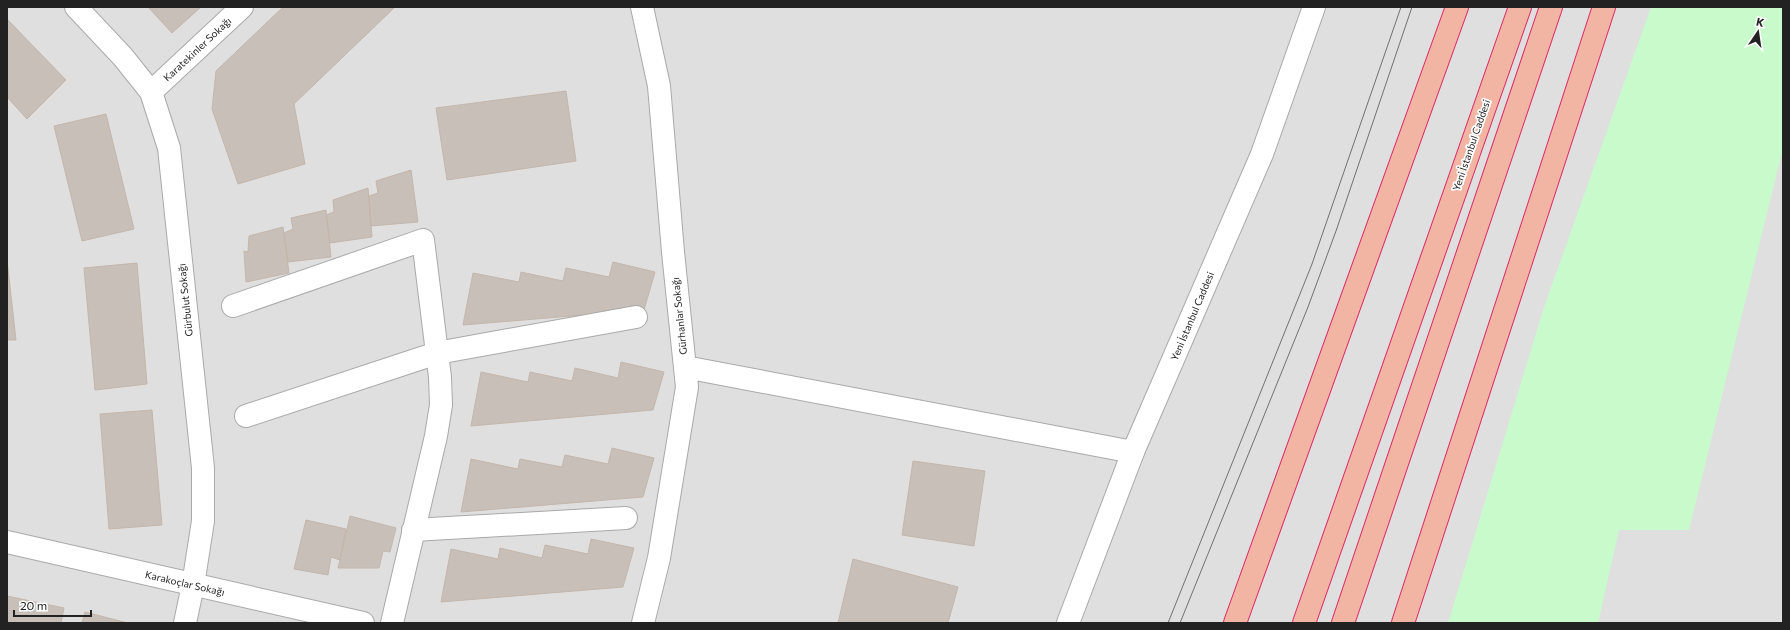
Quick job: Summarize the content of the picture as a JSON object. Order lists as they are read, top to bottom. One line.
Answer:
{"streets":{"highway":["Yeni İstanbul Caddesi"],"street":["Karatekinler Sokağı","Gürbulut Sokağı","Gürhanlar Sokağı","Karakoçlar Sokağı"]},"crossings":[["Karatekinler Sokağı","Gürbulut Sokağı"],["Gürbulut Sokağı","Karakoçlar Sokağı"]],"scale_bar":"20 m","north":"top"}
